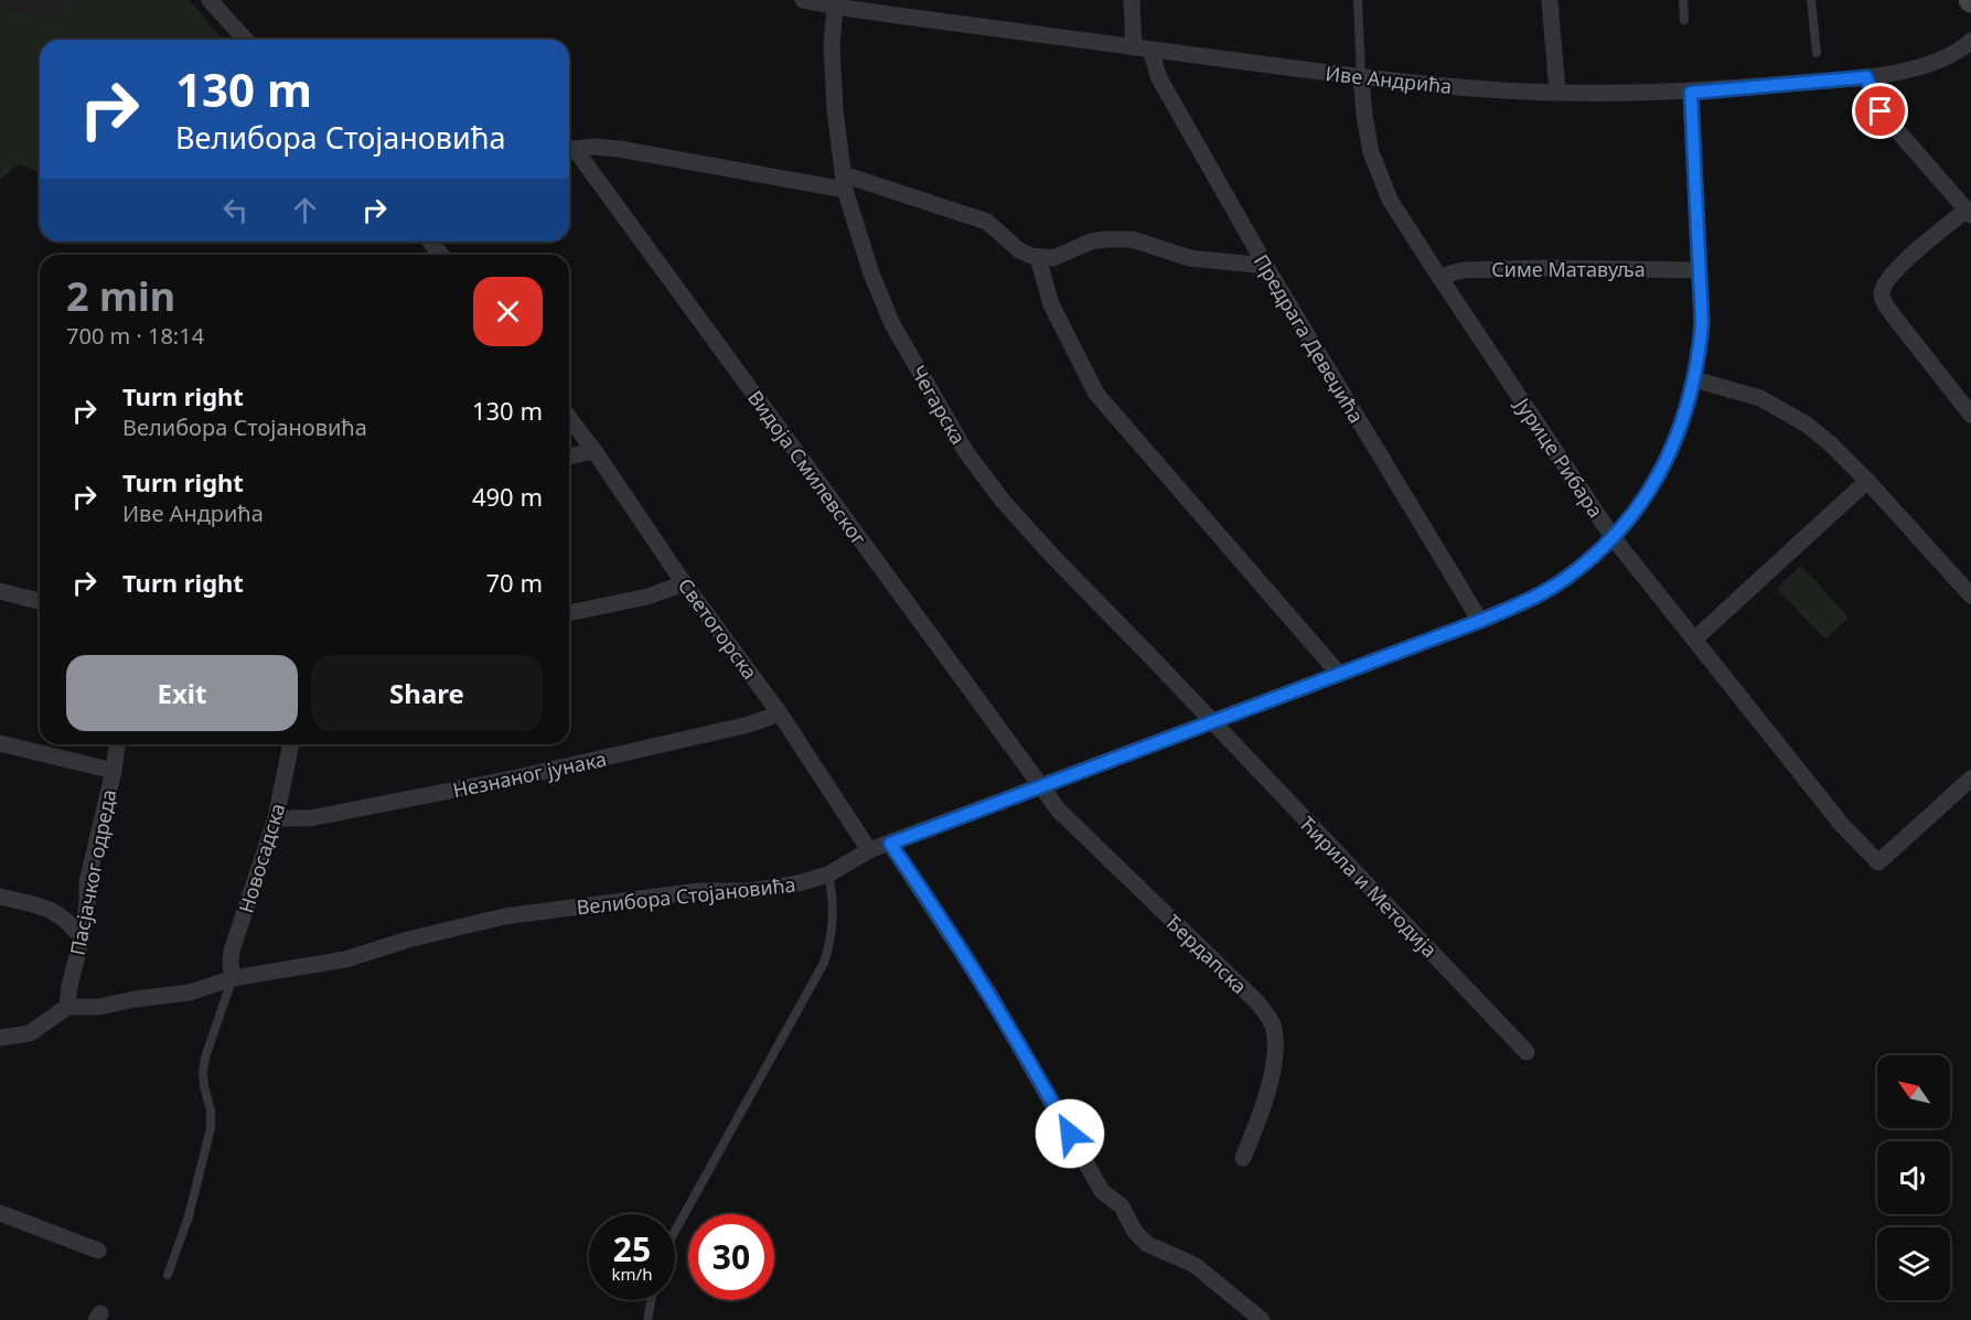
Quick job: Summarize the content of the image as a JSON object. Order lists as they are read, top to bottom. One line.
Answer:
{"streets":{"street":["Иве Андрића","Симе Матавуља","Предрага Девеџића","Чегарска","Јурице Рибара","Видоја Смилевског","Светогорска","Незнаног јунака","Новосадска","Пасјачког одреда","Ћирила и Методија","Велибора Стојановића","Ђердапска"]},"crossings":[["Иве Андрића","Предрага Девеџића"],["Иве Андрића","Чегарска"],["Иве Андрића","Јурице Рибара"],["Иве Андрића","Велибора Стојановића"],["Симе Матавуља","Јурице Рибара"],["Симе Матавуља","Велибора Стојановића"],["Предрага Девеџића","Велибора Стојановића"],["Чегарска","Ћирила и Методија"],["Чегарска","Велибора Стојановића"],["Јурице Рибара","Велибора Стојановића"],["Видоја Смилевског","Велибора Стојановића"],["Видоја Смилевског","Ђердапска"],["Светогорска","Незнаног јунака"],["Светогорска","Велибора Стојановића"],["Незнаног јунака","Новосадска"],["Новосадска","Велибора Стојановића"],["Пасјачког одреда","Велибора Стојановића"],["Ћирила и Методија","Велибора Стојановића"],["Велибора Стојановића","Ђердапска"]],"north":"top left","page":{"turn":["130 m","Велибора Стојановића"],"heading":["2 min","700 m · 18:14"],"list":[{"name":"Turn right","note":"Велибора Стојановића","value":"130 m"},{"name":"Turn right","note":"Иве Андрића","value":"490 m"},{"name":"Turn right","value":"70 m"}],"buttons":["Exit","Share"],"speed":"25 km/h","limit":"30"}}
